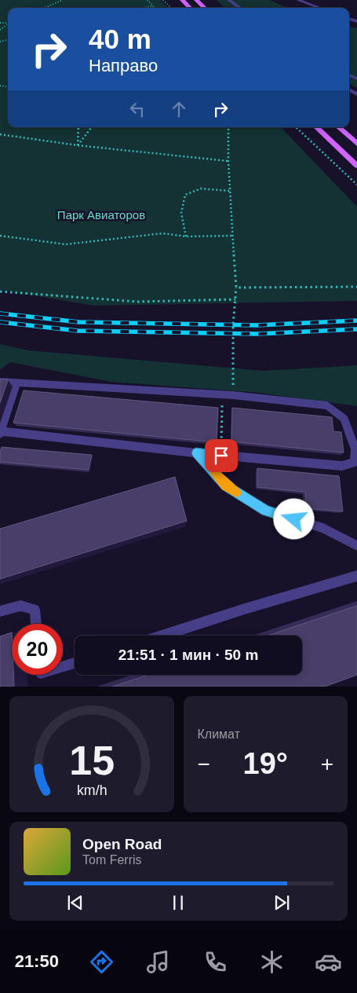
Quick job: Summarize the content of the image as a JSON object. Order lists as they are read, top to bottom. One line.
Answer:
{"parks":["Парк Авиаторов"],"page":{"turn":["40 m","Направо"],"limit":"20","trip":"21:51 · 1 мин · 50 m","tile":"Климат","heat":["−","19°","+"],"song":["Open Road","Tom Ferris"],"tabs":"21:50","gauge":["15","km/h"]}}
